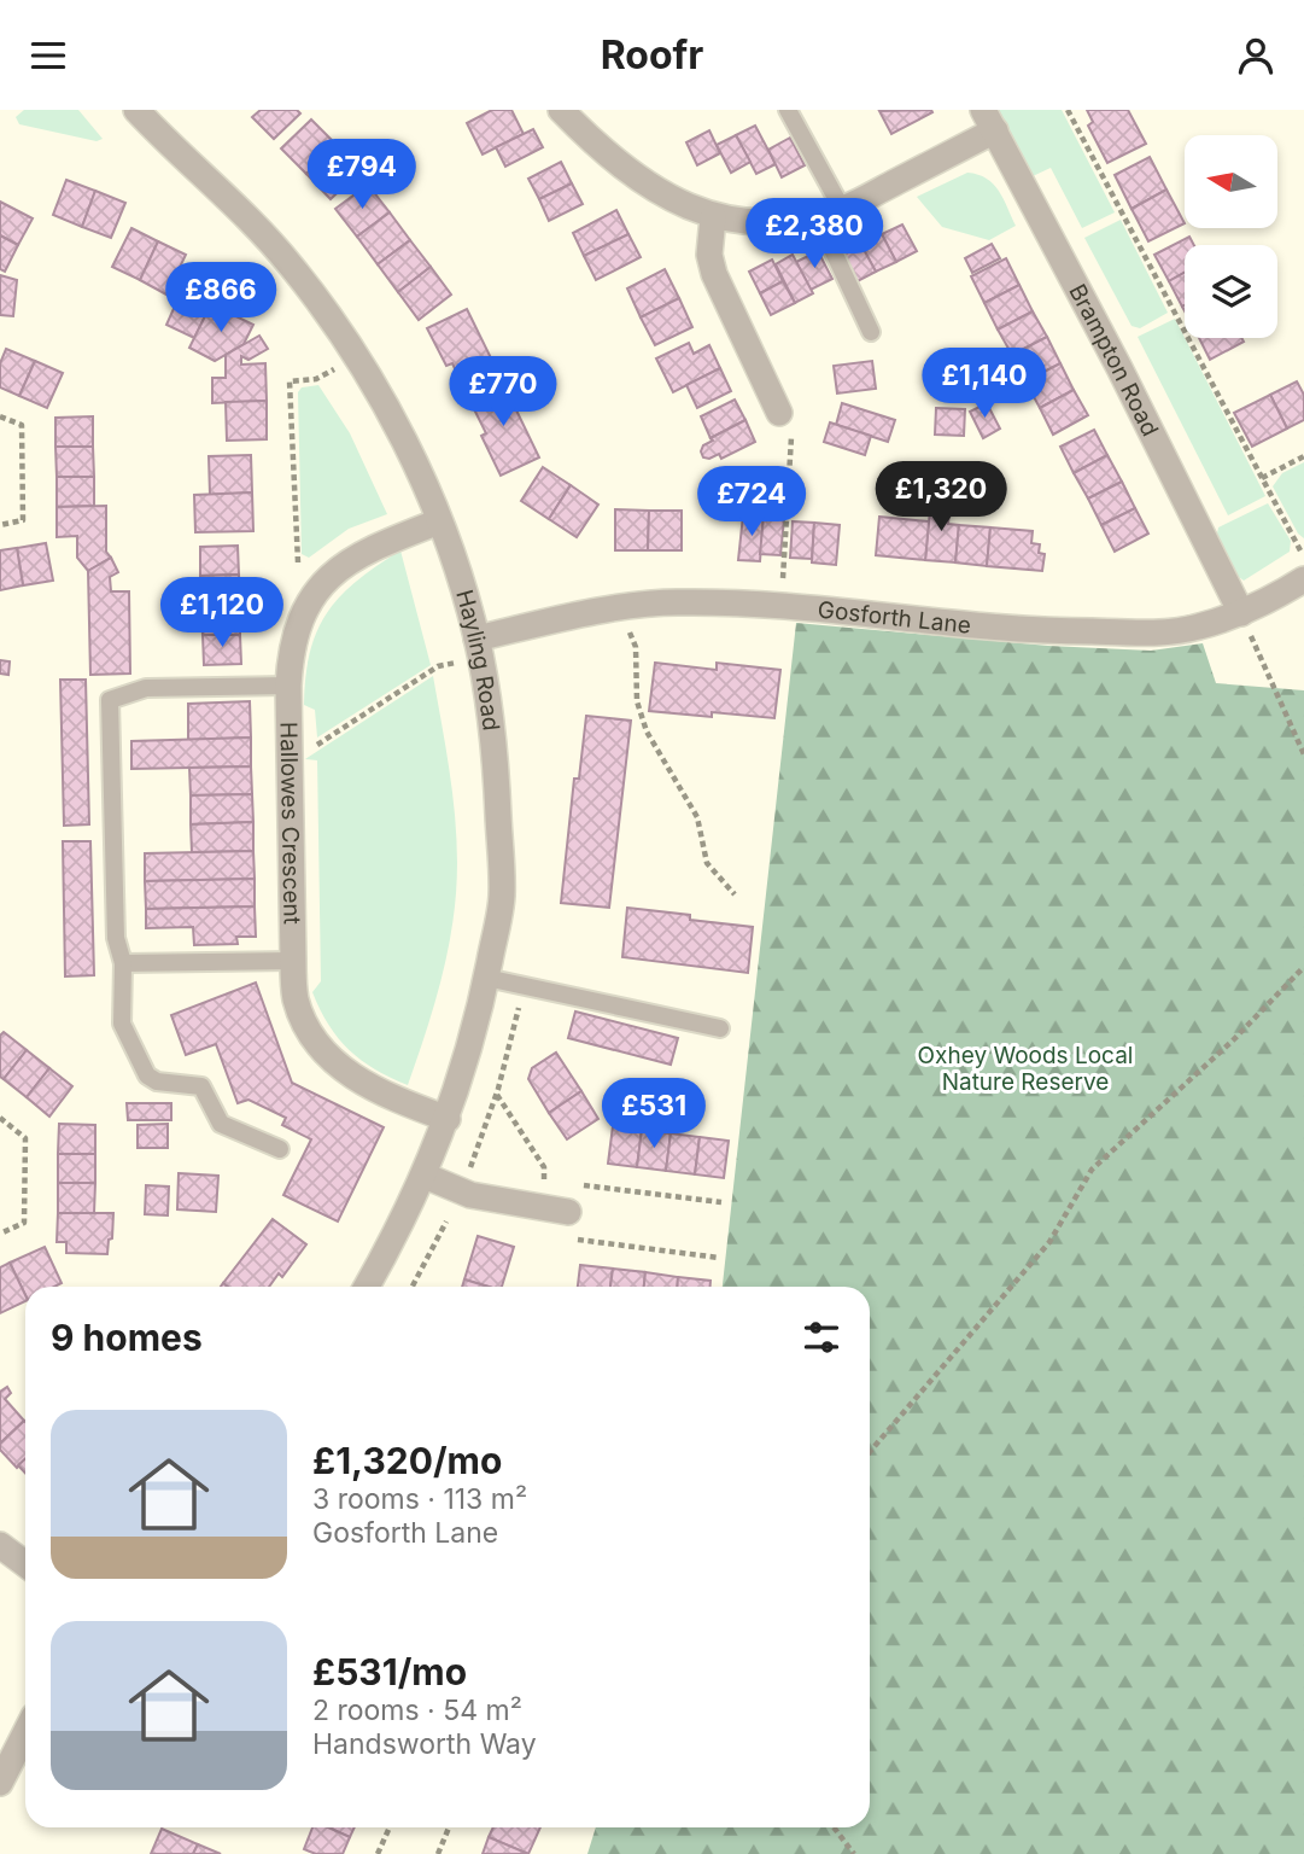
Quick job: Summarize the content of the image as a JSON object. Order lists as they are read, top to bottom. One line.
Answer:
{"streets":{"street":["Brampton Road","Gosforth Lane","Hayling Road","Hallowes Crescent"]},"crossings":[["Brampton Road","Gosforth Lane"],["Gosforth Lane","Hayling Road"],["Hayling Road","Hallowes Crescent"]],"parks":["Oxhey Woods Local Nature Reserve"],"north":"left","page":{"header":"Roofr","price":["£794","£2,380","£866","£1,140","£770","£1,320","£724","£1,120","£531"],"heading":"9 homes","list":[{"name":"£1,320/mo","note":"3 rooms · 113 m² · Gosforth Lane"},{"name":"£531/mo","note":"2 rooms · 54 m² · Handsworth Way"}]}}
